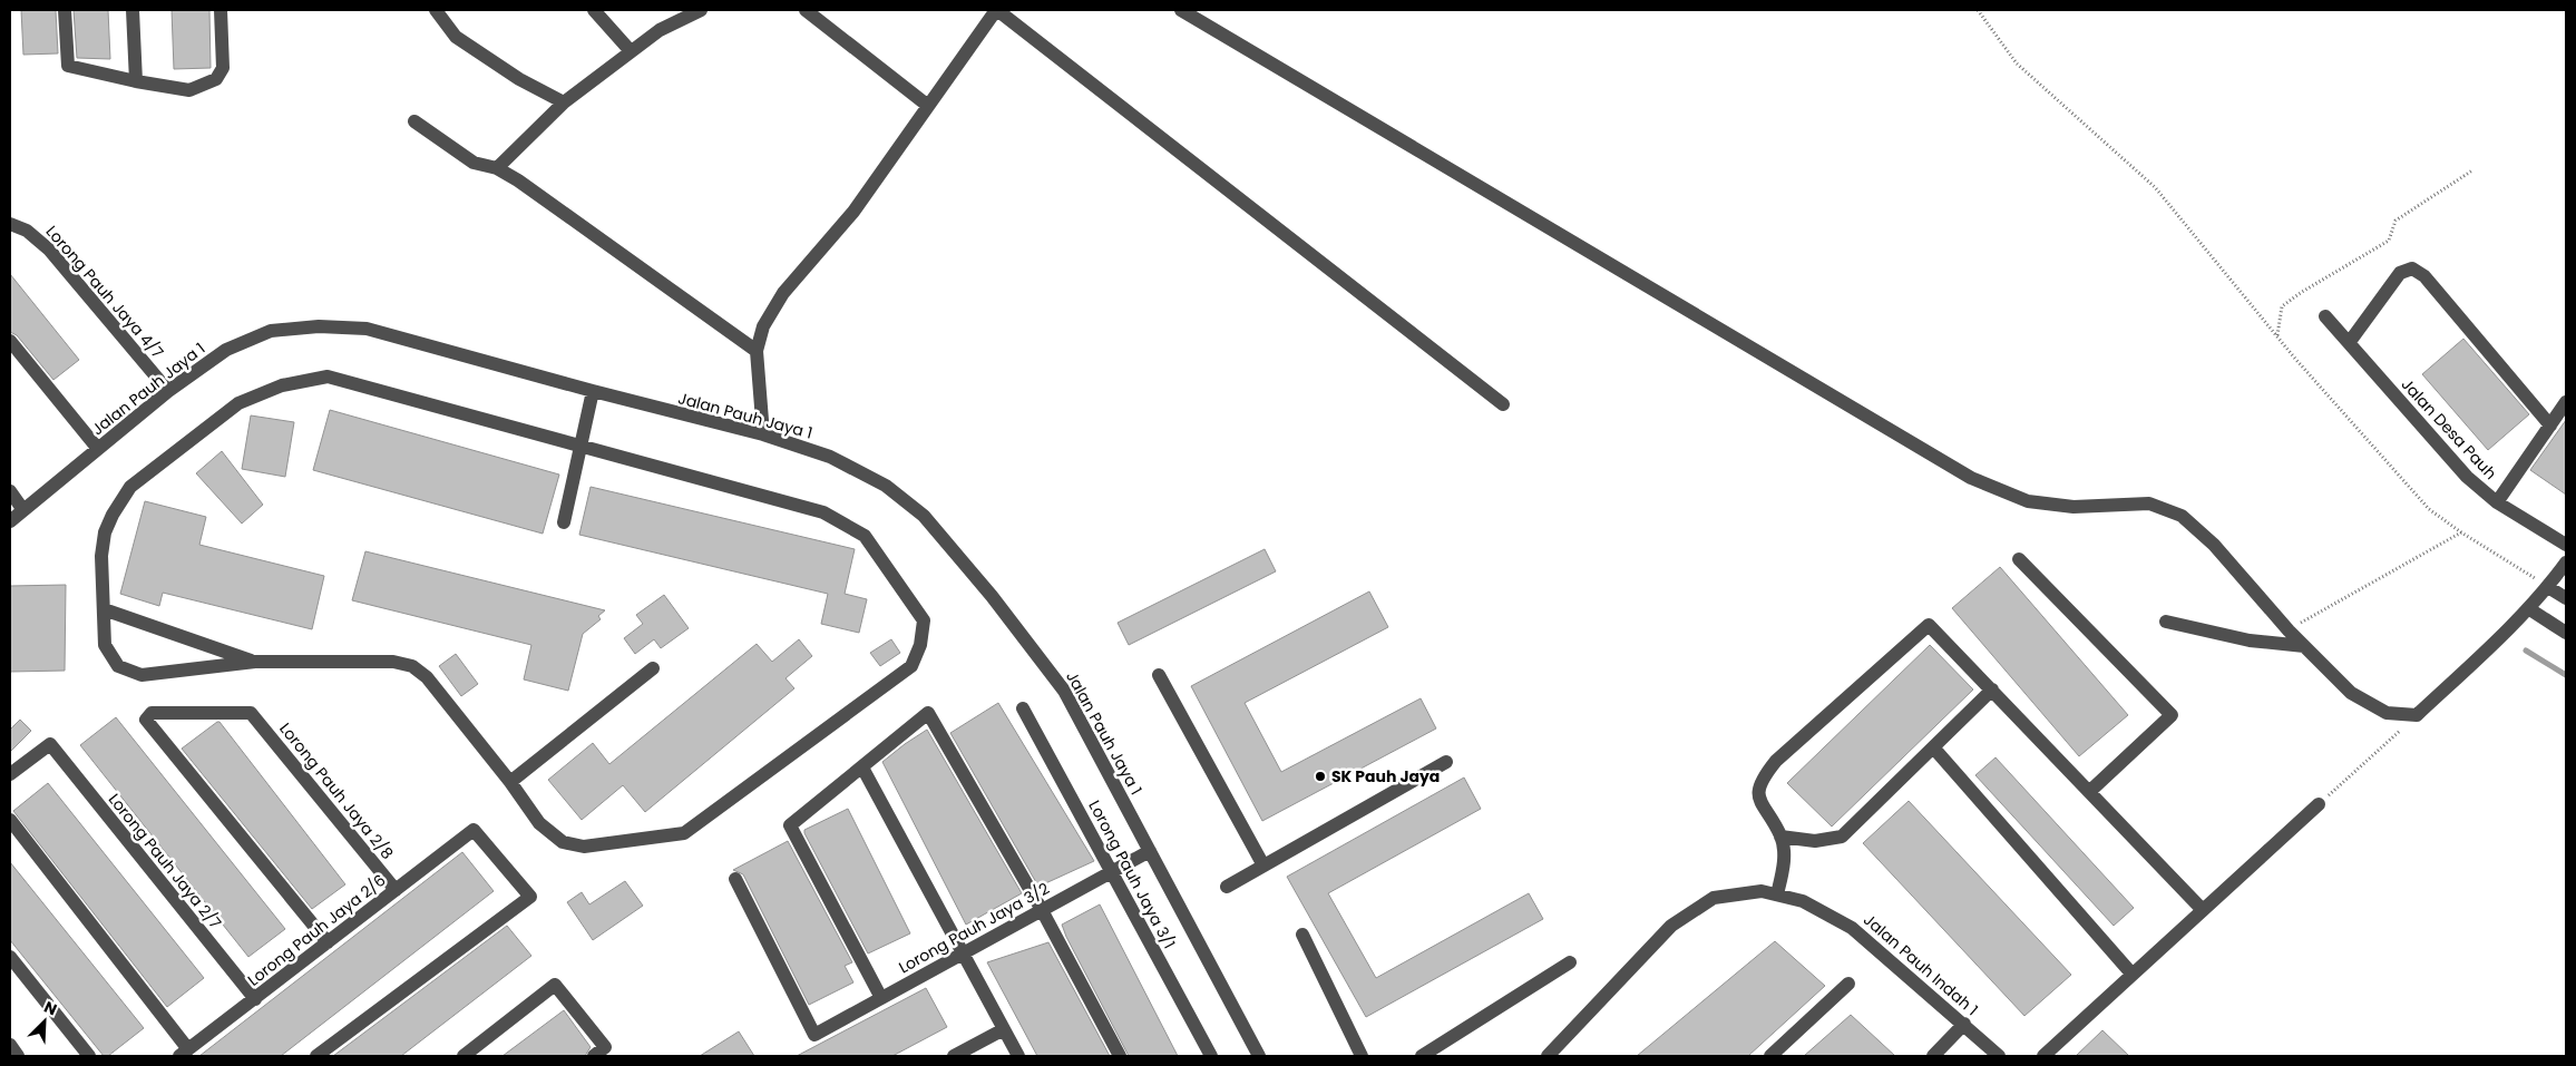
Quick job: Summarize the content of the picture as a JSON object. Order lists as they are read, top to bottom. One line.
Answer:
{"streets":{"street":["Lorong Pauh Jaya 4/7","Jalan Pauh Jaya 1","Jalan Desa Pauh","Lorong Pauh Jaya 2/8","Lorong Pauh Jaya 2/7","Lorong Pauh Jaya 3/1","Lorong Pauh Jaya 3/2","Lorong Pauh Jaya 2/6","Jalan Pauh Indah 1"]},"crossings":[["Lorong Pauh Jaya 4/7","Jalan Pauh Jaya 1"],["Jalan Pauh Jaya 1","Lorong Pauh Jaya 3/2"],["Lorong Pauh Jaya 2/8","Lorong Pauh Jaya 2/6"],["Lorong Pauh Jaya 2/7","Lorong Pauh Jaya 2/6"],["Lorong Pauh Jaya 3/1","Lorong Pauh Jaya 3/2"]],"places":["SK Pauh Jaya"],"north":"top right"}
